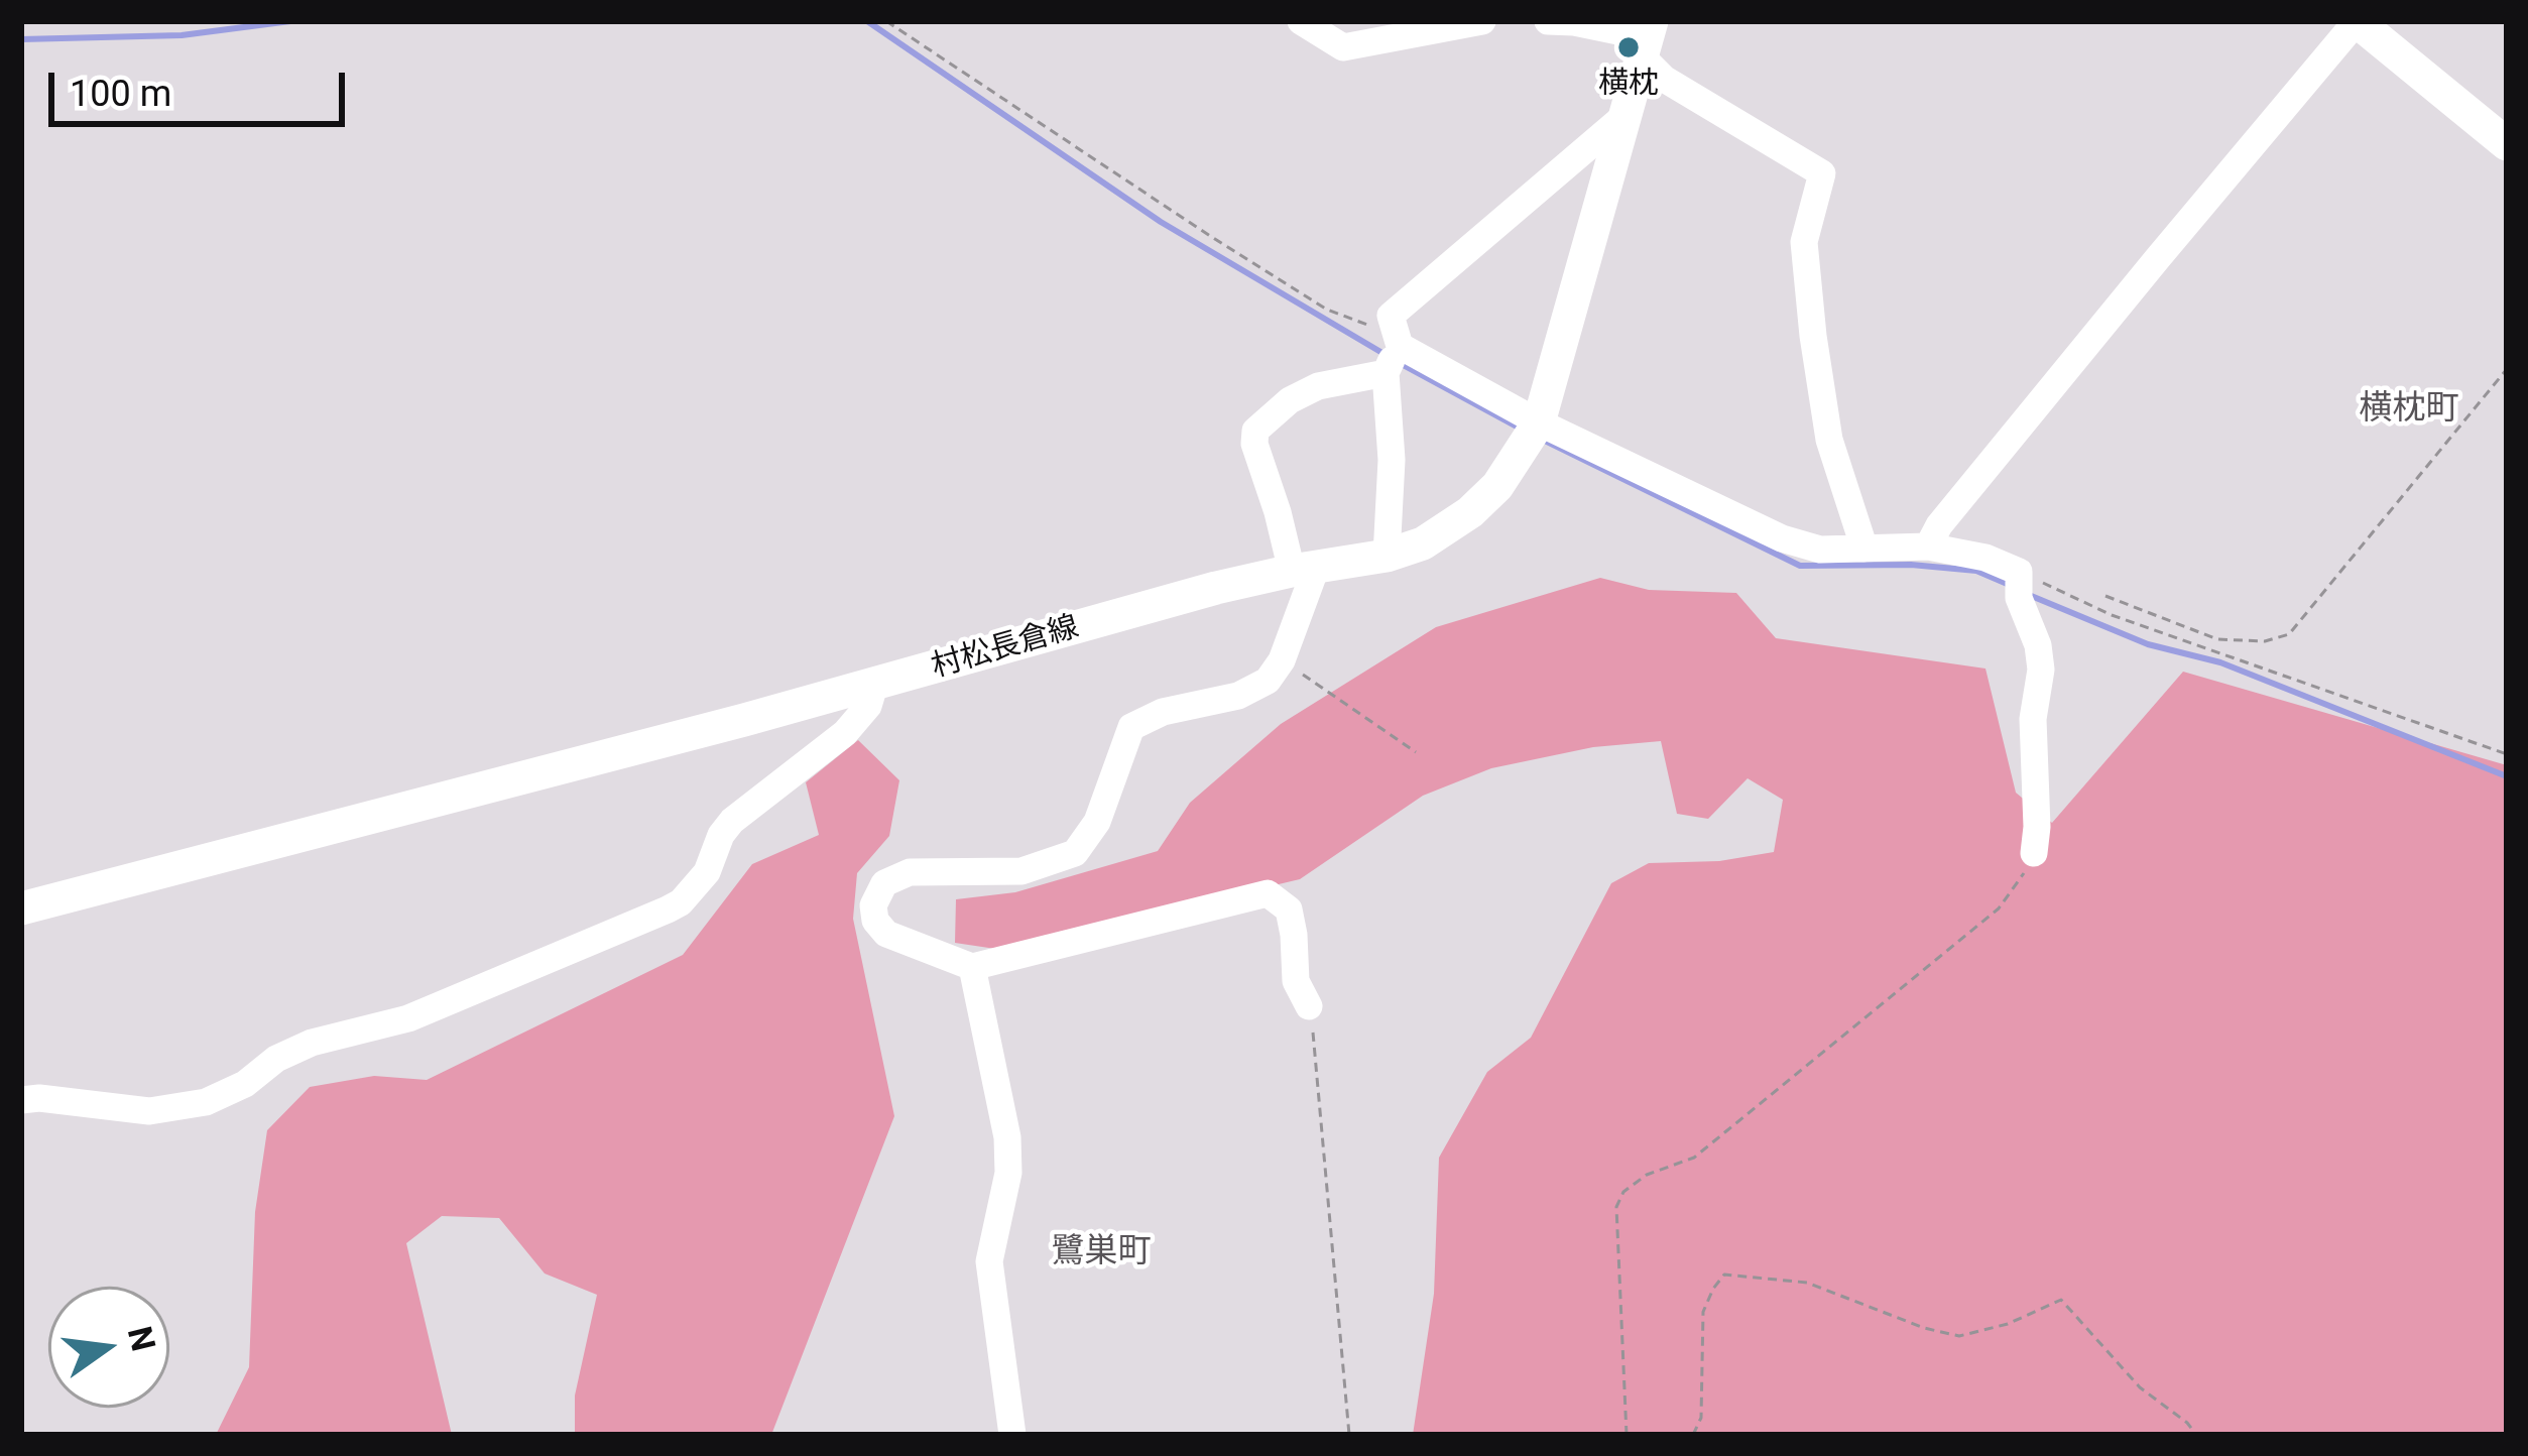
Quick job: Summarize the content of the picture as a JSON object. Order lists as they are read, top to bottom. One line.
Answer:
{"streets":{"main road":["村松長倉線"]},"districts":["横枕町","鷺巣町"],"places":["横枕"],"scale_bar":"100 m","north":"right"}
